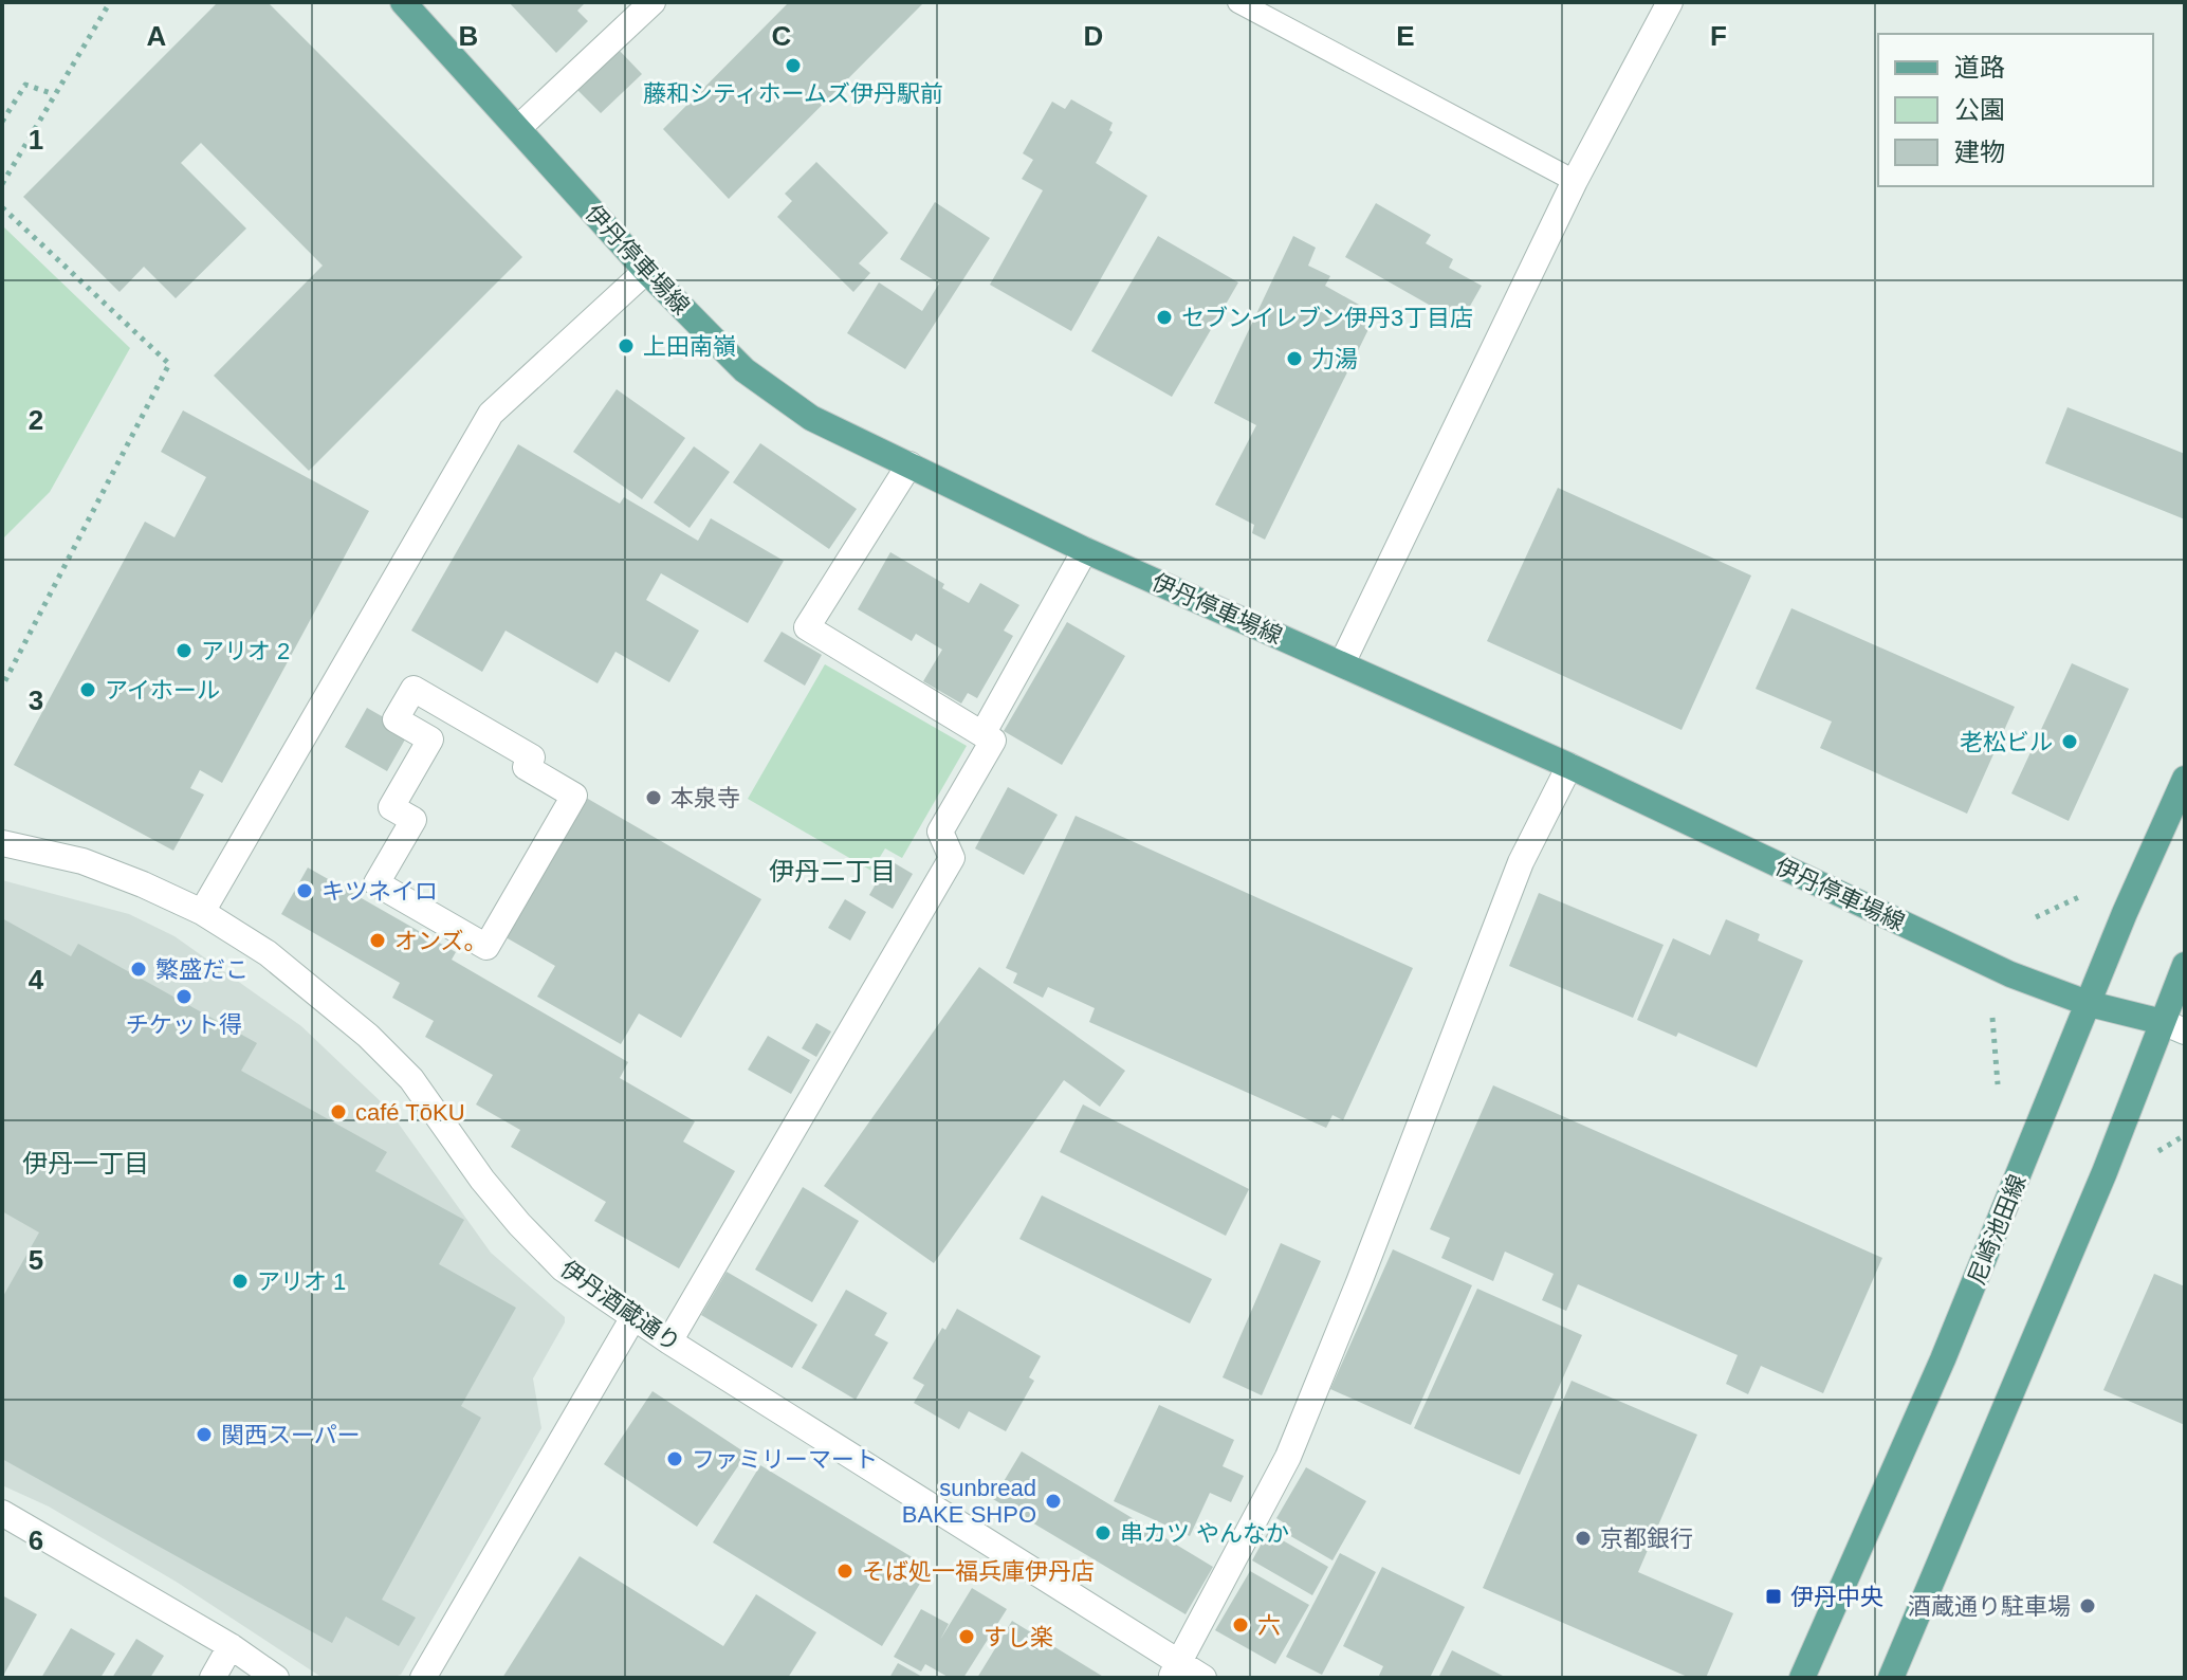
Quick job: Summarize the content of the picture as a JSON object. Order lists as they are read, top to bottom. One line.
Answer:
{"streets":{"main road":["伊丹停車場線","尼崎池田線"],"street":["伊丹酒蔵通り"]},"crossings":[["伊丹停車場線","尼崎池田線"]],"districts":["伊丹二丁目","伊丹一丁目"],"places":{"other":["藤和シティホームズ伊丹駅前","セブンイレブン伊丹3丁目店","上田南嶺","力湯","アリオ 2","アイホール","老松ビル","本泉寺","キツネイロ","オンズ。","繁盛だこ","チケット得","café TōKU","アリオ 1","関西スーパー","ファミリーマート","sunbread BAKE SHPO","串カツ やんなか","京都銀行","そば処一福兵庫伊丹店","酒蔵通り駐車場","六","すし楽"],"transit":["伊丹中央"]},"legend":["道路","公園","建物"],"grid":{"columns":["A","B","C","D","E","F"],"rows":["1","2","3","4","5","6"]}}
